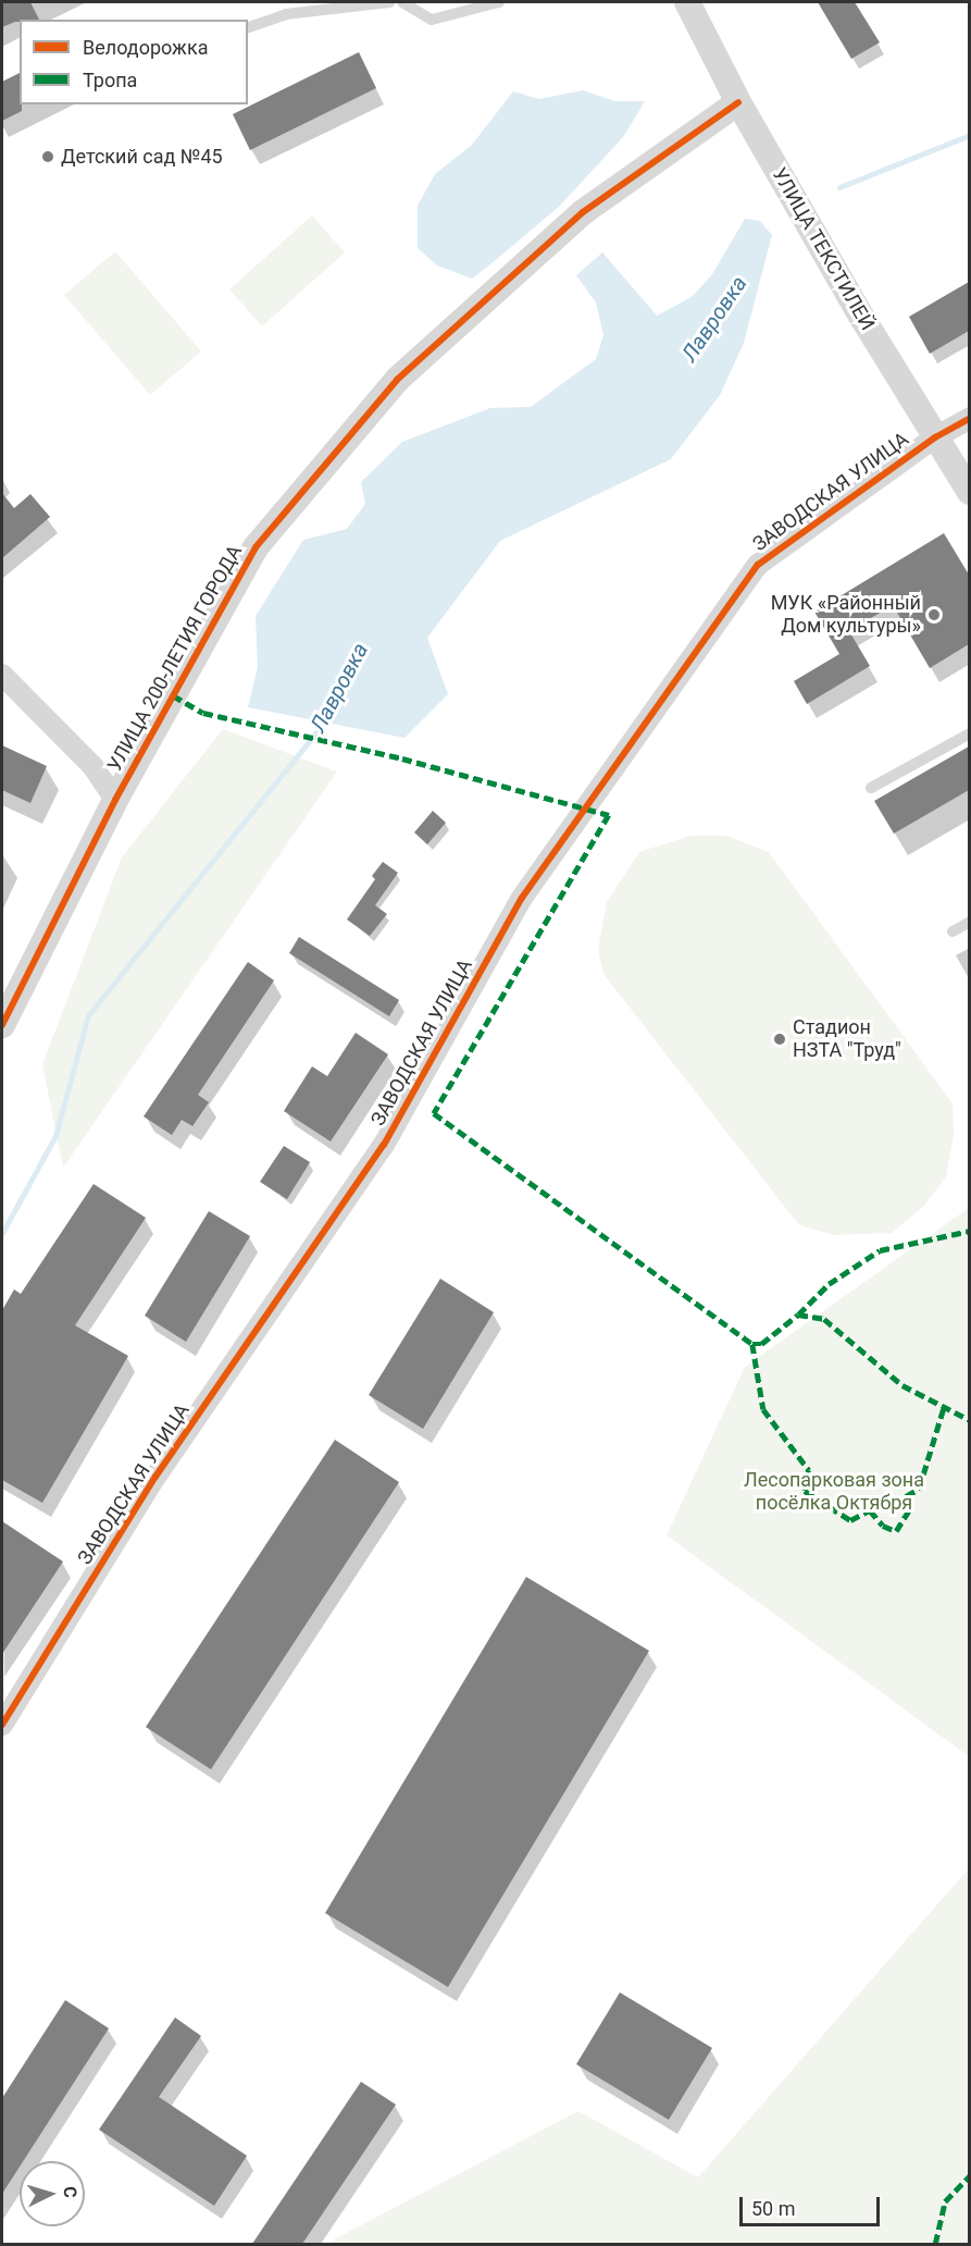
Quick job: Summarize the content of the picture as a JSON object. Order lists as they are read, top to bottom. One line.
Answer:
{"streets":{"street":["УЛИЦА ТЕКСТИЛЕЙ","ЗАВОДСКАЯ УЛИЦА","УЛИЦА 200-ЛЕТИЯ ГОРОДА"]},"crossings":[["УЛИЦА ТЕКСТИЛЕЙ","ЗАВОДСКАЯ УЛИЦА"],["УЛИЦА ТЕКСТИЛЕЙ","УЛИЦА 200-ЛЕТИЯ ГОРОДА"]],"water":["Лавровка"],"parks":["Лесопарковая зона посёлка Октября"],"places":["Детский сад №45","МУК «Районный Дом культуры»","Стадион НЗТА \"Труд\""],"legend":["Велодорожка","Тропа"],"scale_bar":"50 m","north":"right"}
